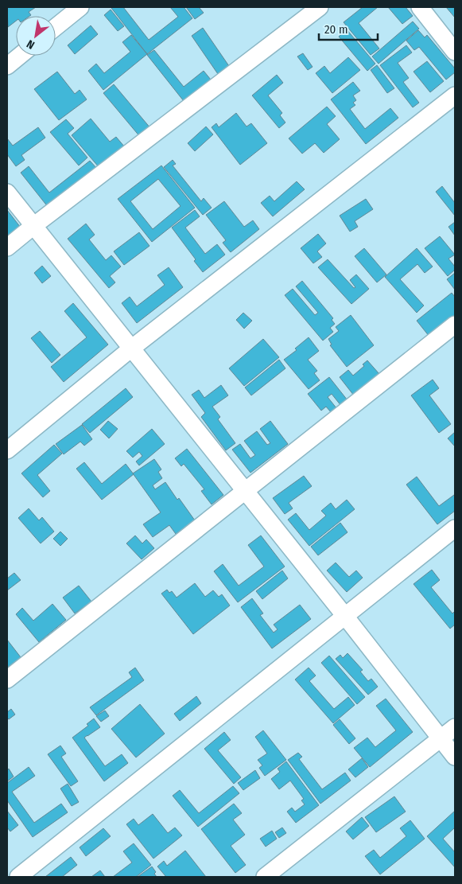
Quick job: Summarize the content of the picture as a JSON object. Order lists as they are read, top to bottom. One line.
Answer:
{"scale_bar":"20 m","north":"bottom left"}
